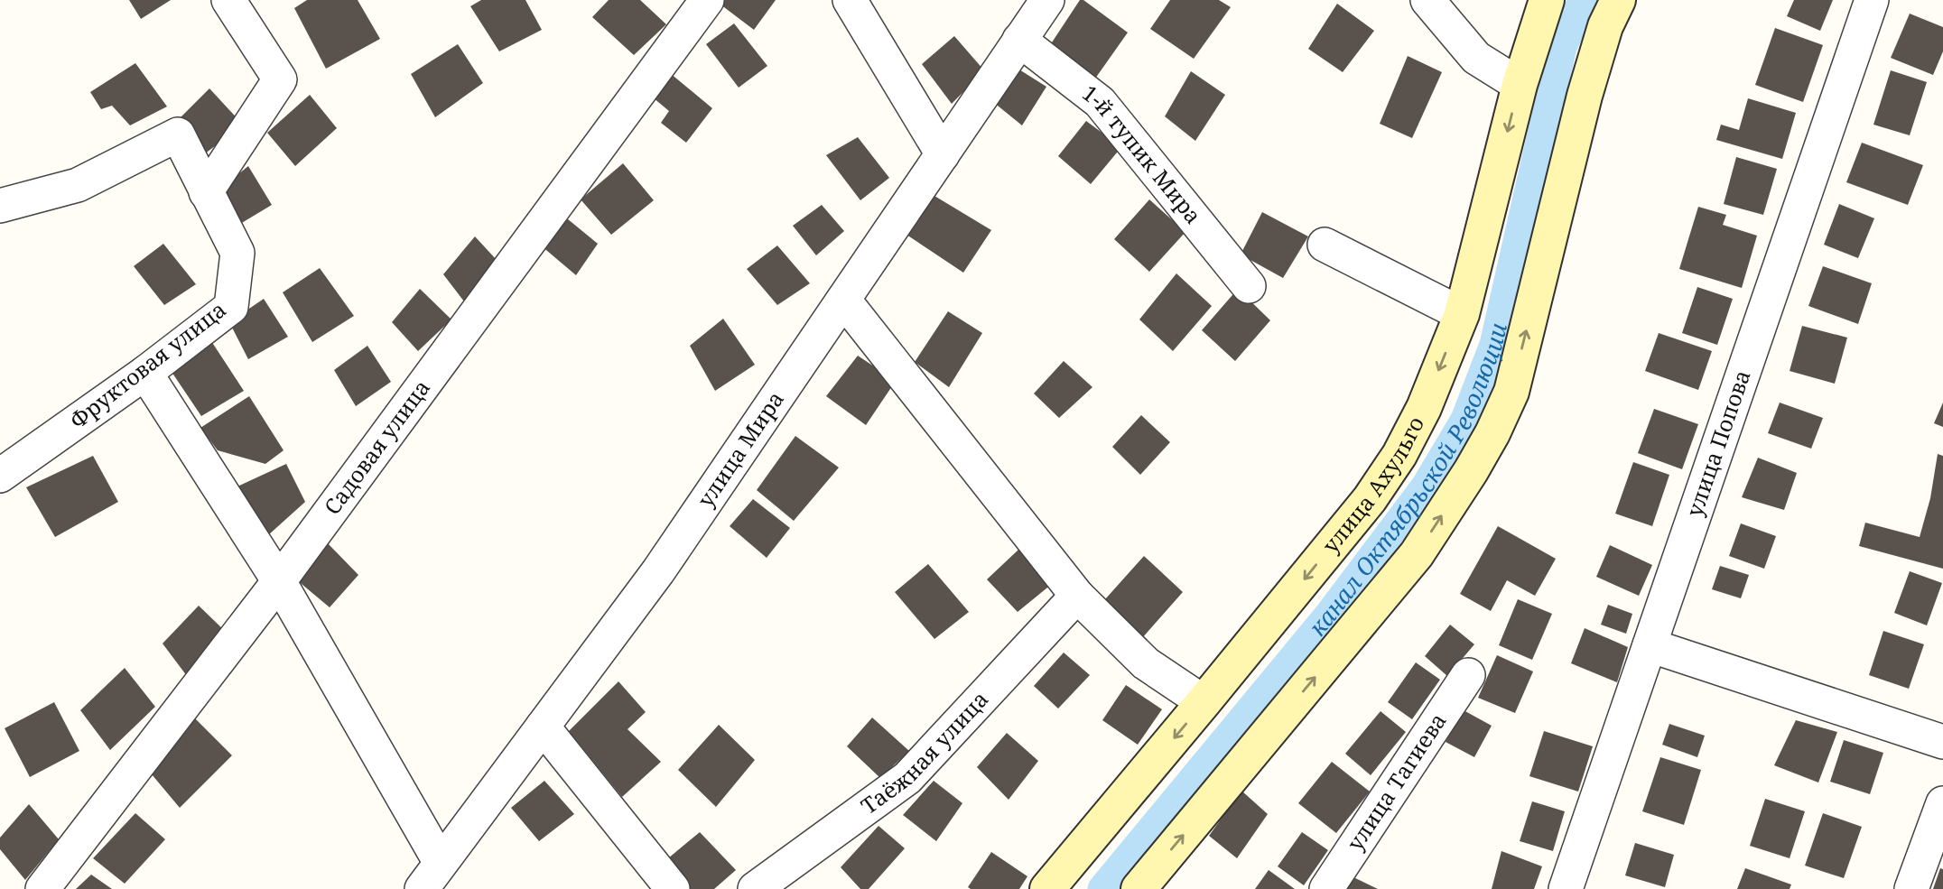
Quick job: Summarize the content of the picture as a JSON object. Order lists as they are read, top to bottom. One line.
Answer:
{"streets":{"main road":["улица Ахульго"],"street":["1-й тупик Мира","Фруктовая улица","улица Попова","Садовая улица","улица Мира","Таёжная улица","улица Тагиева"]},"crossings":[["1-й тупик Мира","улица Мира"]],"water":["канал Октябрьской Революции"]}
